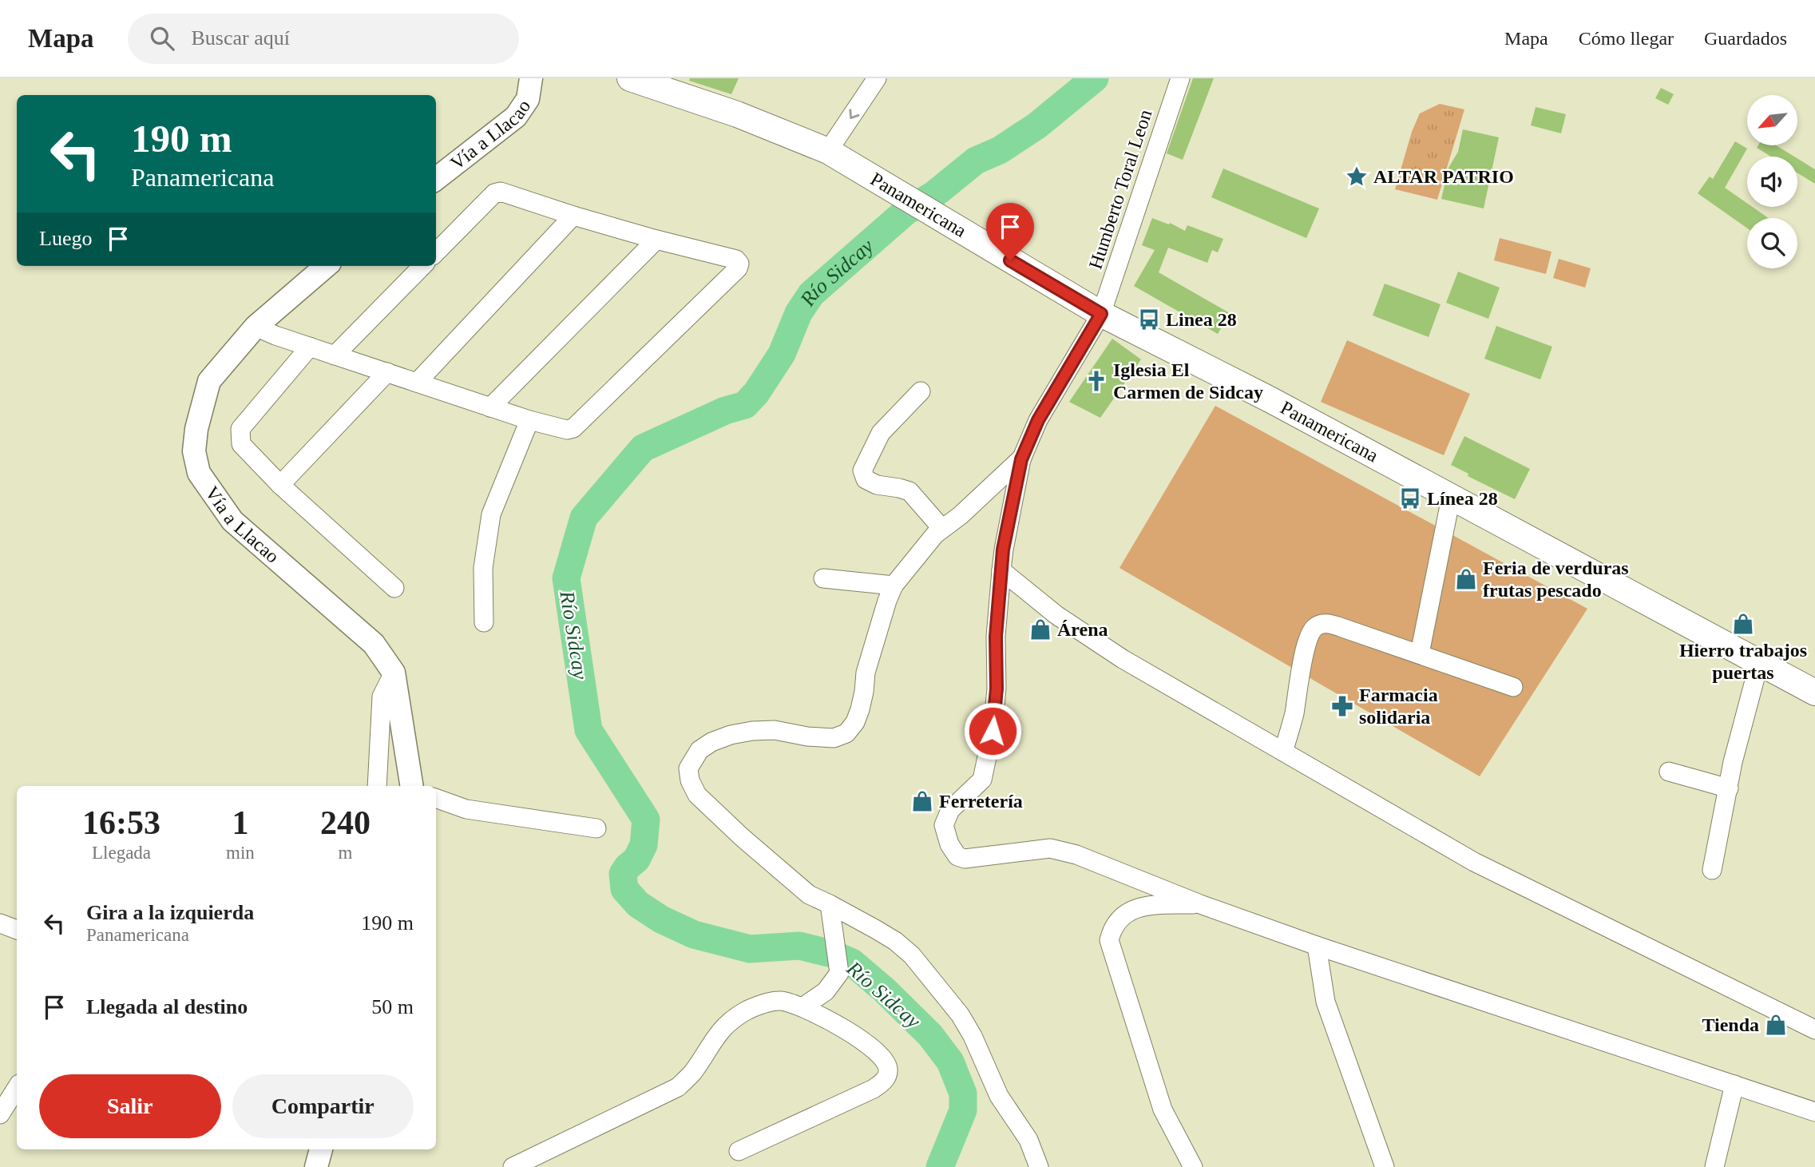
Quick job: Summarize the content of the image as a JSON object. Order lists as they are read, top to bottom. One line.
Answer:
{"streets":{"main road":["Panamericana"],"street":["Vía a Llacao","Humberto Toral Leon"]},"crossings":[["Humberto Toral Leon","Panamericana"]],"water":["Río Sidcay"],"places":{"place":["ALTAR PATRIO"],"bus stop":["Linea 28","Línea 28"],"church":["Iglesia El Carmen de Sidcay"],"shop":["Feria de verduras frutas pescado","Hierro trabajos puertas","Árena","Ferretería","Tienda"],"pharmacy":["Farmacia solidaria"]},"north":"bottom left","page":{"header":"Mapa","search":"Buscar aquí","nav":["Mapa","Cómo llegar","Guardados"],"turn":["190 m","Panamericana"],"then":"Luego","eta":["16:53","Llegada","1","min","240","m"],"list":[{"name":"Gira a la izquierda","note":"Panamericana","value":"190 m"},{"name":"Llegada al destino","value":"50 m"}],"buttons":["Salir","Compartir"]}}
